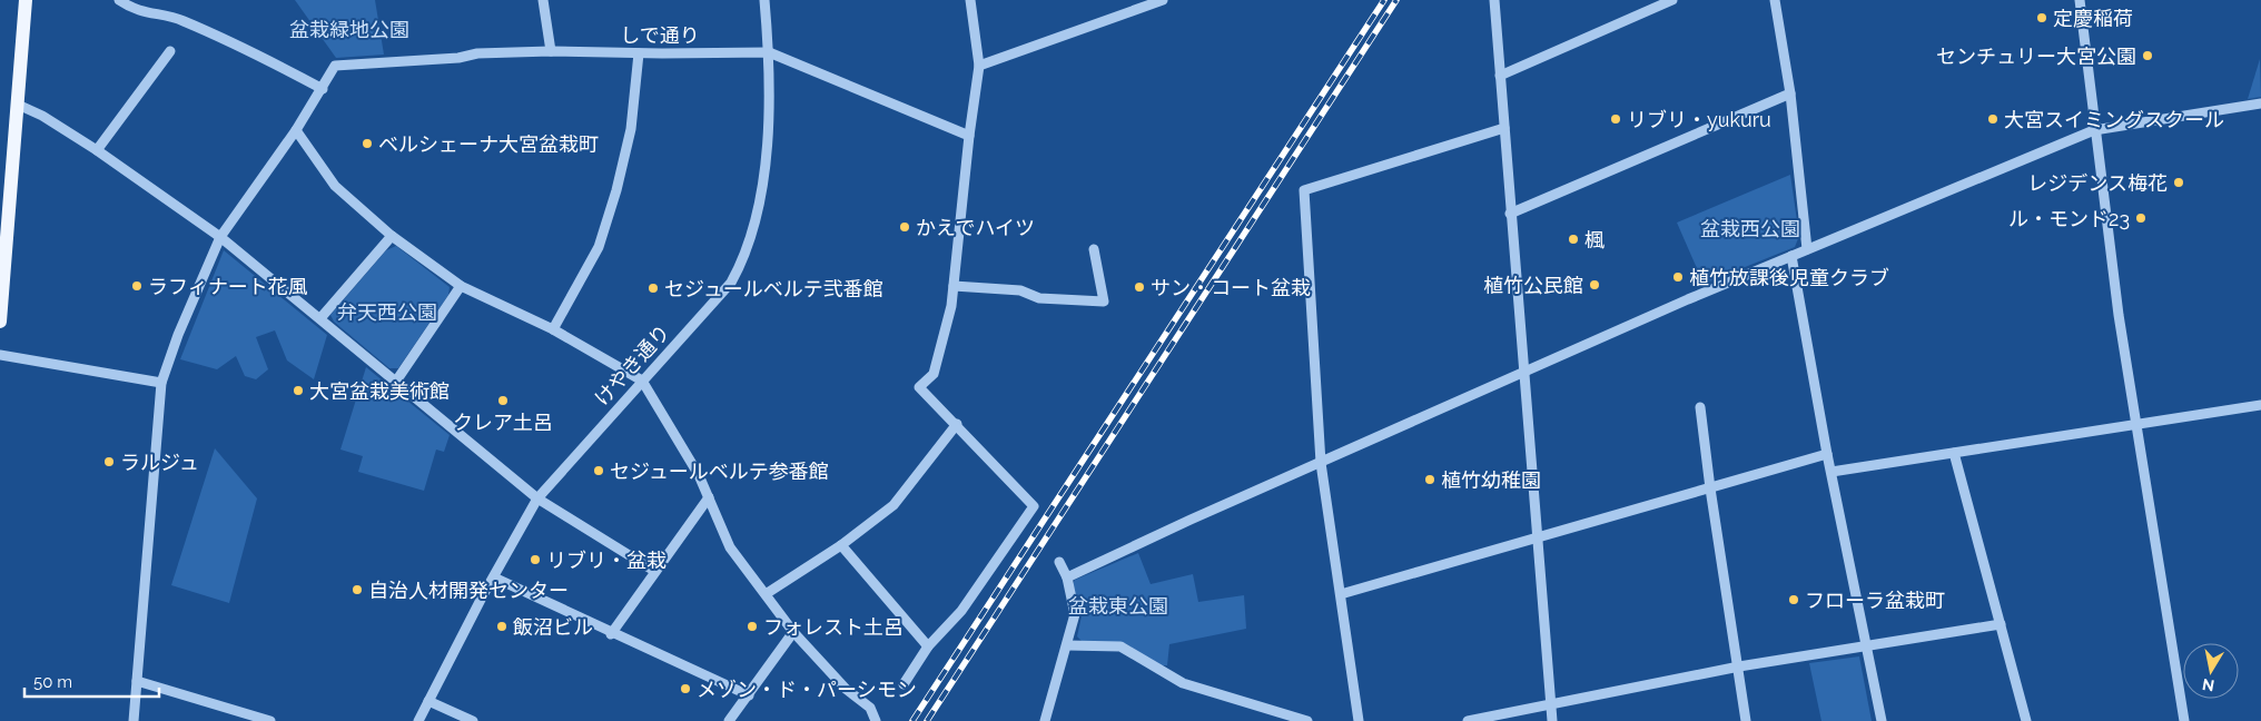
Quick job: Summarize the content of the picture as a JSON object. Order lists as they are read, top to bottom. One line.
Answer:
{"streets":{"street":["しで通り","けやき通り"]},"crossings":[["しで通り","けやき通り"]],"parks":["盆栽緑地公園","盆栽西公園","弁天西公園","盆栽東公園"],"places":["定慶稲荷","センチュリー大宮公園","リブリ・yukuru","大宮スイミングスクール","ベルシェーナ大宮盆栽町","レジデンス梅花","ル・モンド23","かえでハイツ","楓","植竹放課後児童クラブ","植竹公民館","ラフィナート花風","サン・コート盆栽","セジュールベルテ弐番館","大宮盆栽美術館","クレア土呂","ラルジュ","セジュールベルテ参番館","植竹幼稚園","リブリ・盆栽","自治人材開発センター","フローラ盆栽町","飯沼ビル","フォレスト土呂","メゾン・ド・パーシモン"],"scale_bar":"50 m","north":"bottom"}
